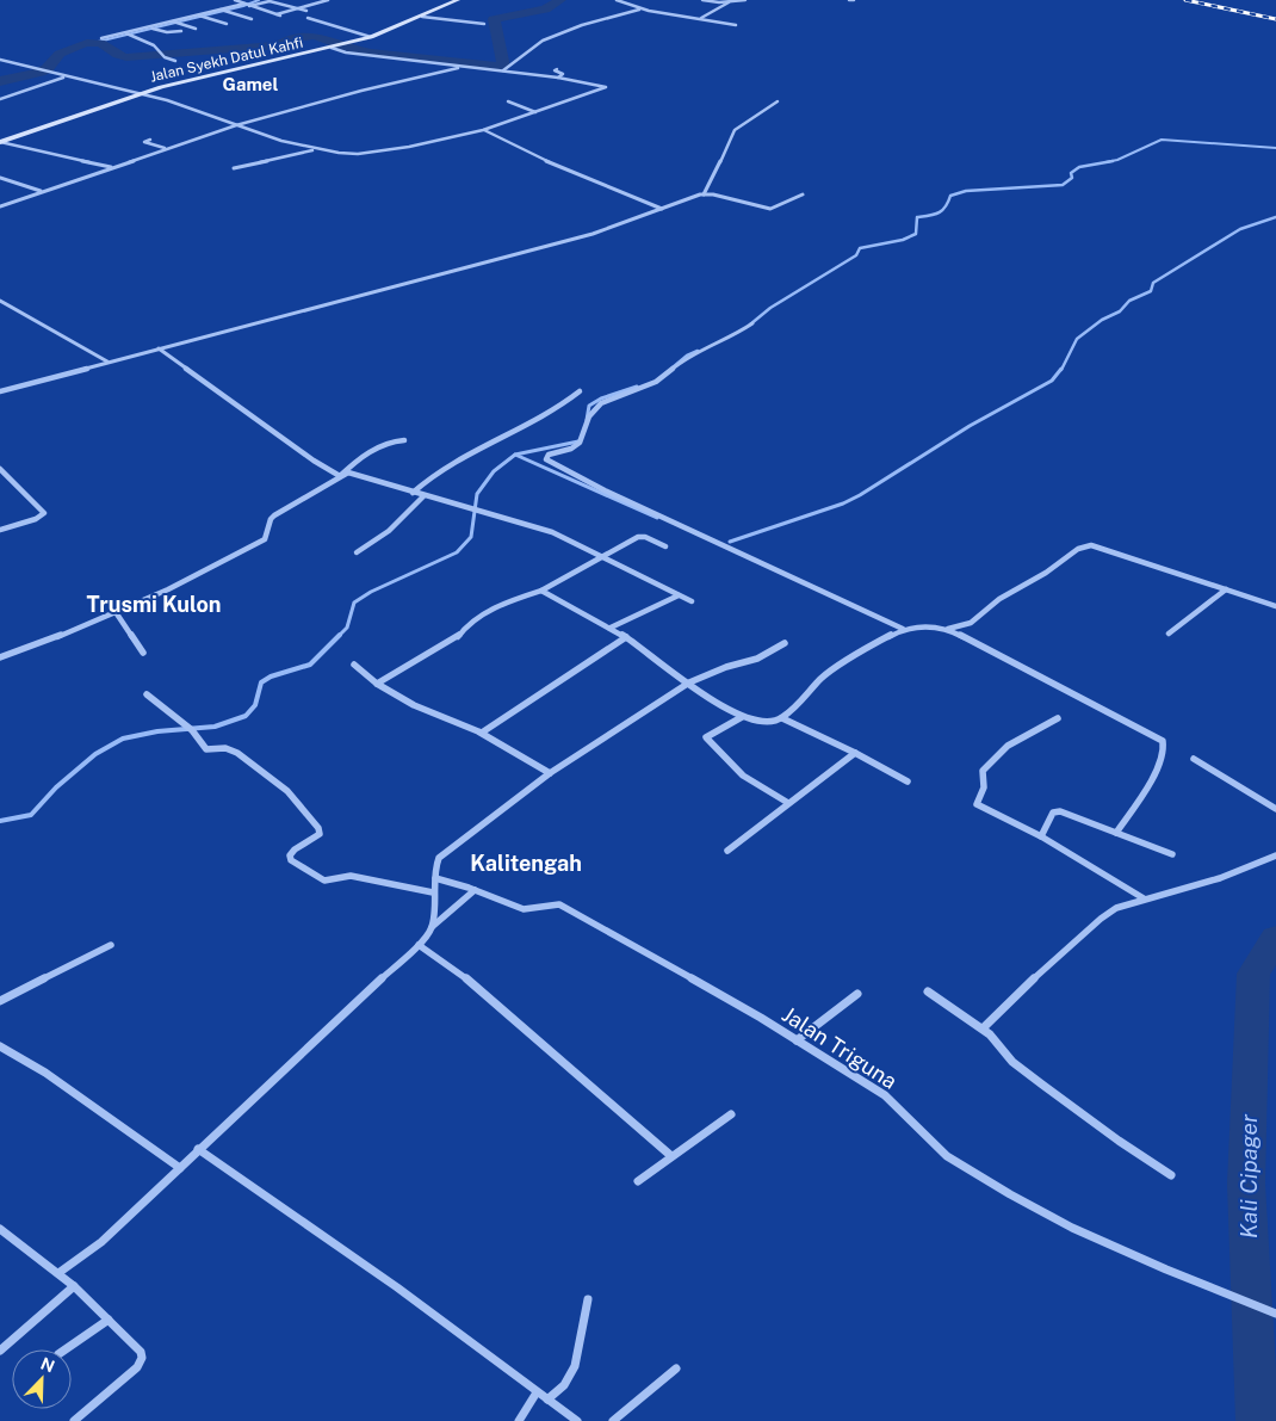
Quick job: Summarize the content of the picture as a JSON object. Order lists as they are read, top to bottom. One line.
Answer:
{"streets":{"street":["Jalan Syekh Datul Kahfi","Jalan Triguna"]},"districts":["Gamel","Trusmi Kulon","Kalitengah"],"water":["Kali Cipager"],"north":"top right"}
